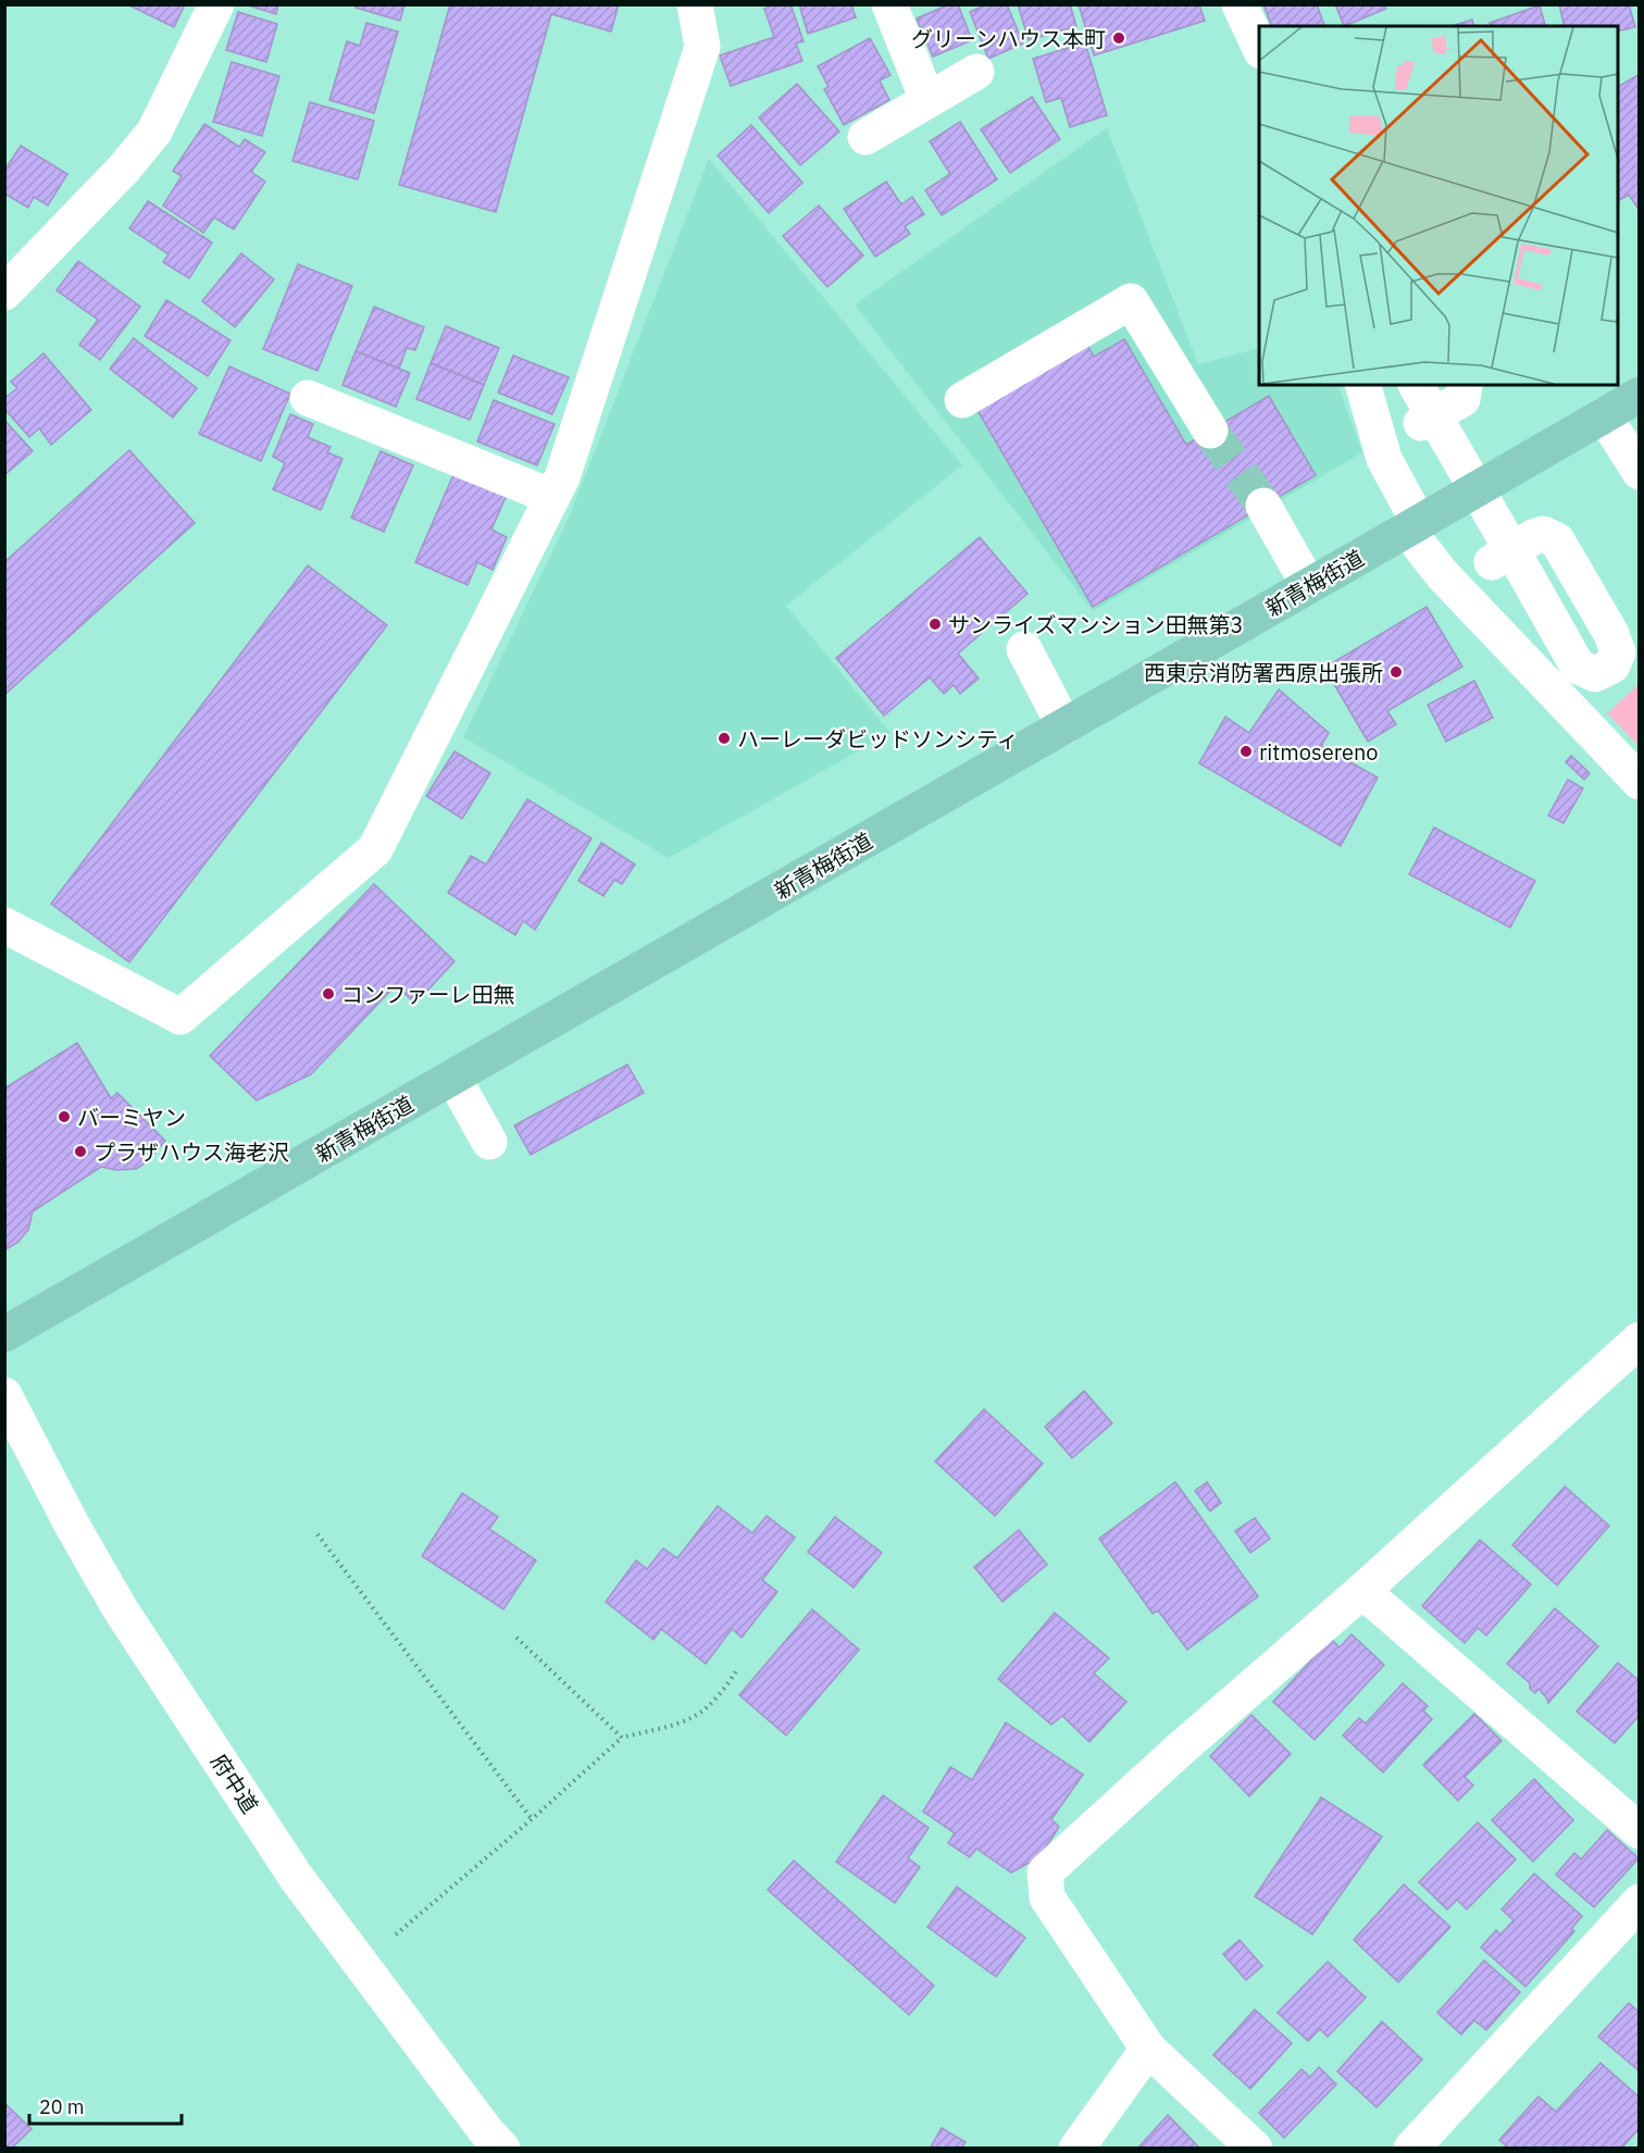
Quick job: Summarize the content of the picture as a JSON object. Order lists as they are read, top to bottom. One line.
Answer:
{"streets":{"main road":["新青梅街道"],"street":["府中道"]},"places":["グリーンハウス本町","サンライズマンション田無第3","西東京消防署西原出張所","ハーレーダビッドソンシティ","ritmosereno","コンファーレ田無","バーミヤン","プラザハウス海老沢"],"scale_bar":"20 m"}
